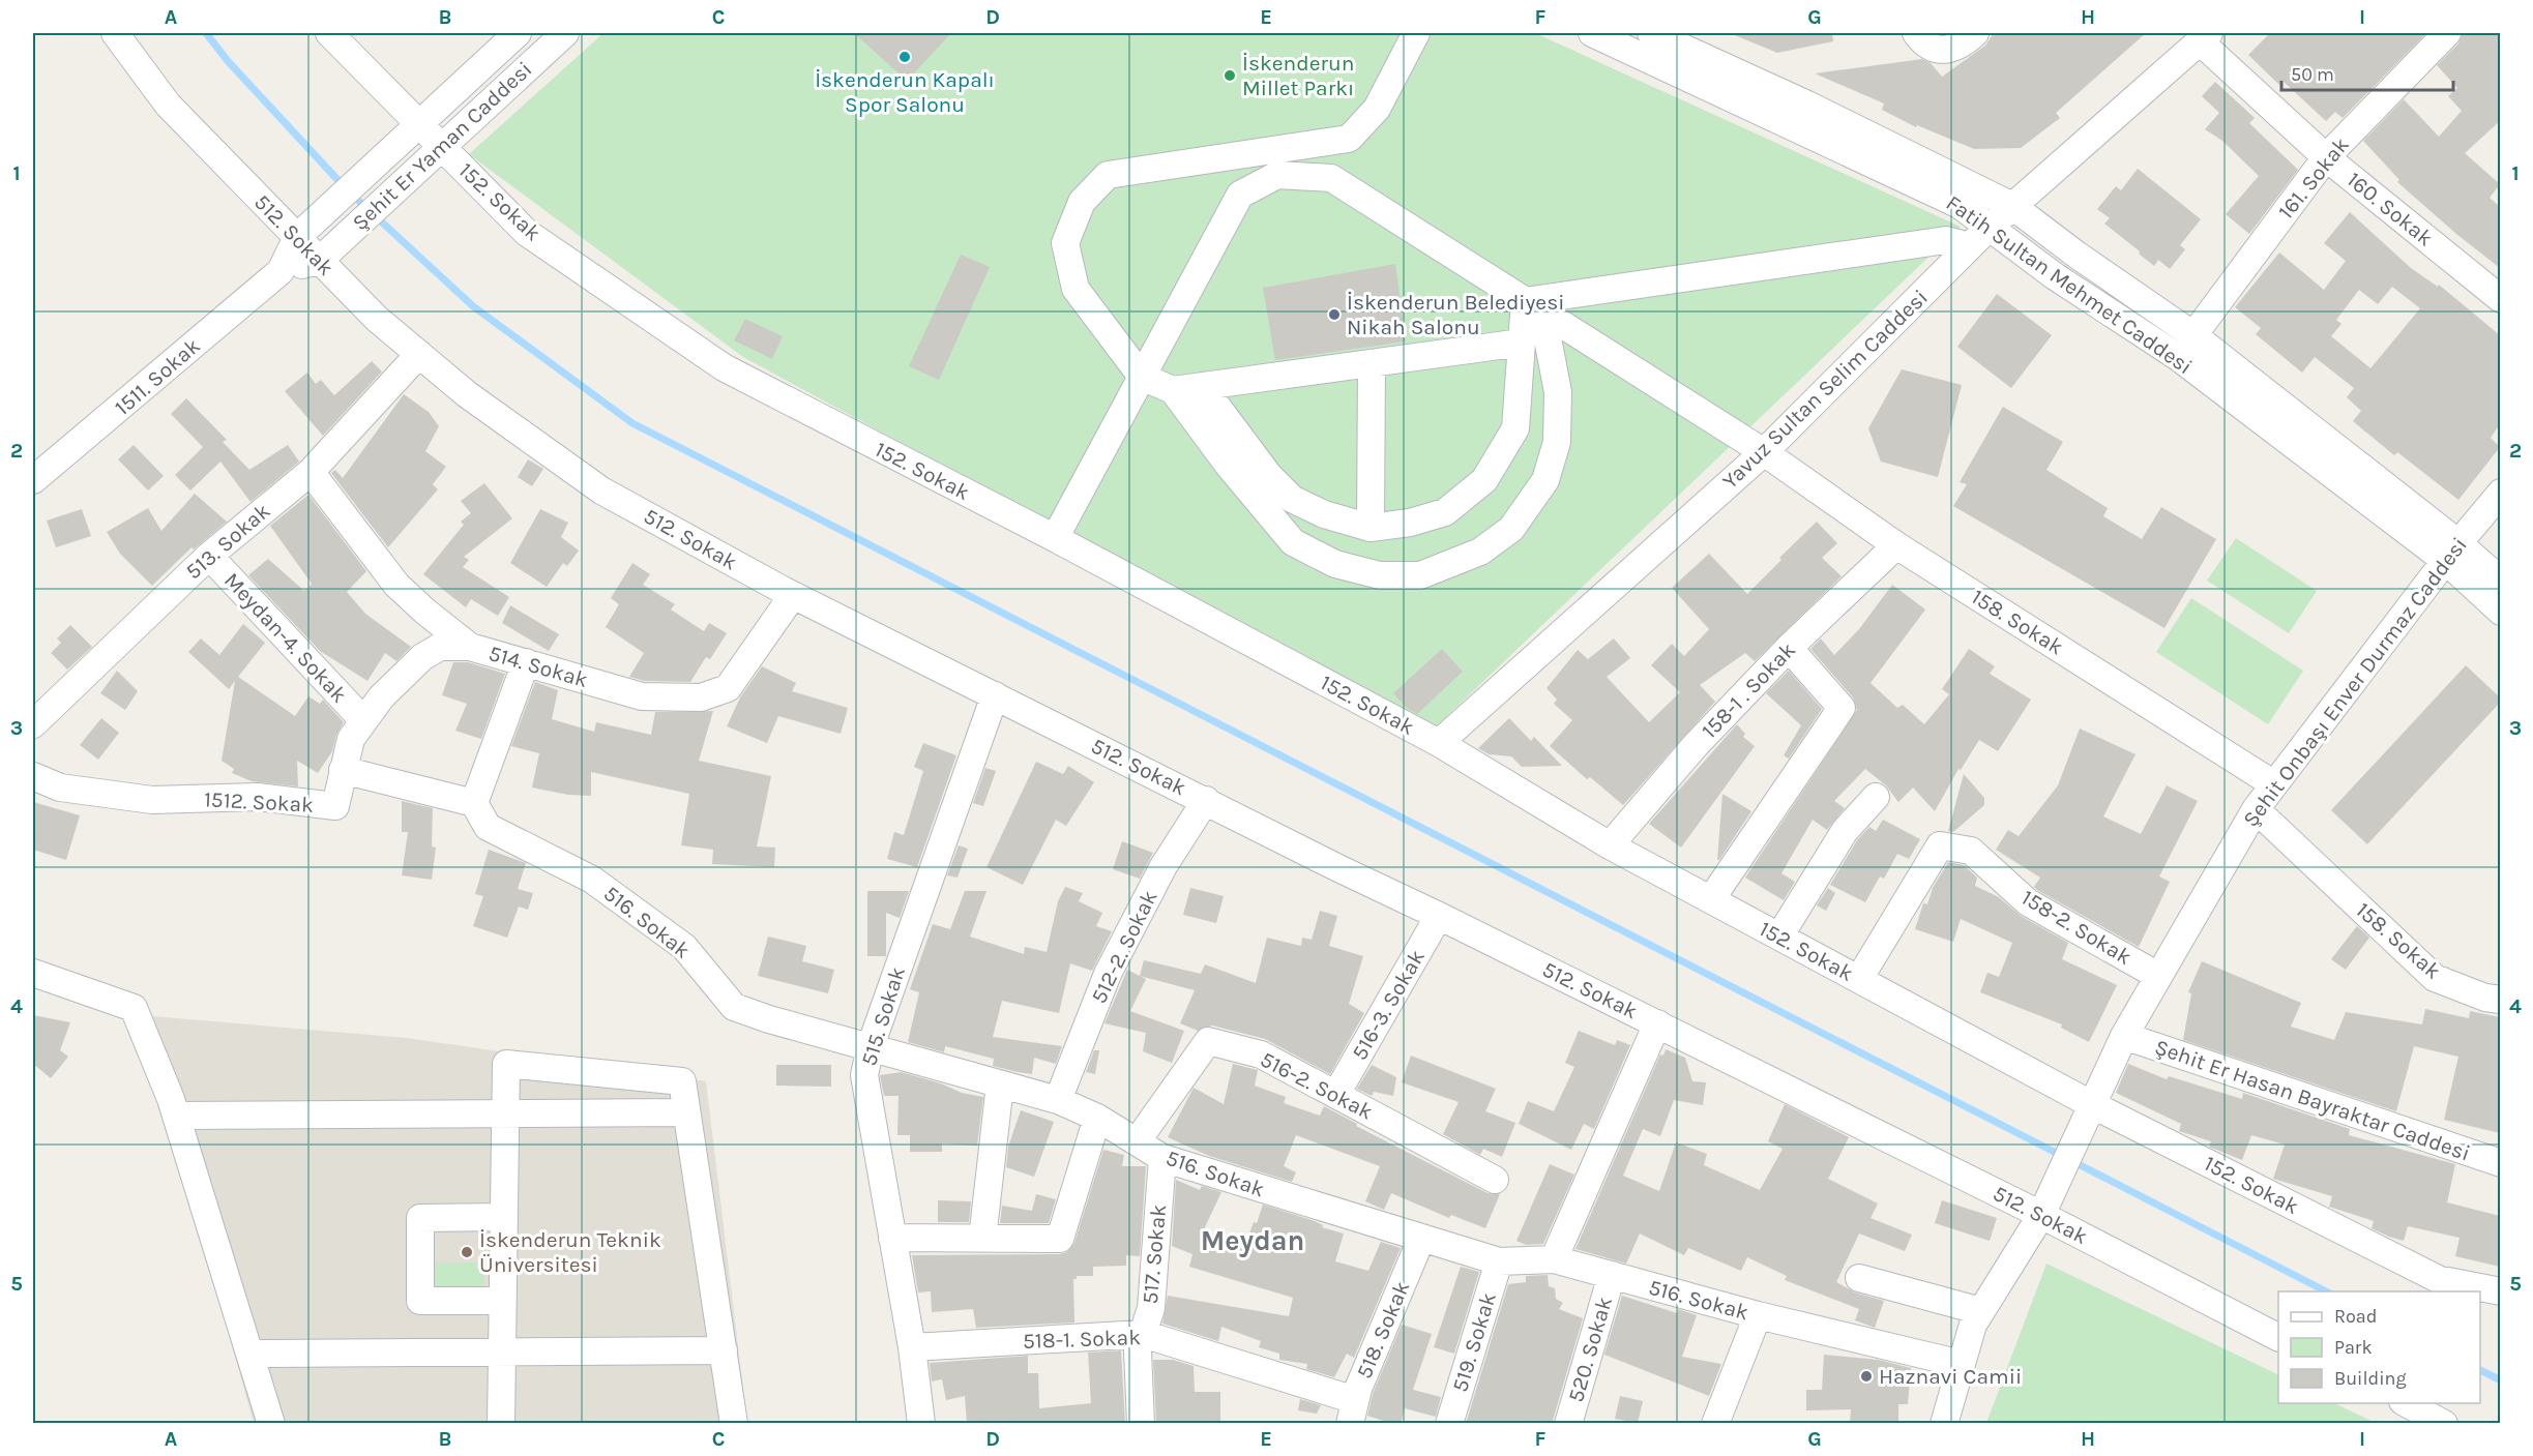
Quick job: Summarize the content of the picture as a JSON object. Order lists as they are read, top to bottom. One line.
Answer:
{"streets":{"street":["Şehit Er Yaman Caddesi","161. Sokak","152. Sokak","160. Sokak","512. Sokak","Fatih Sultan Mehmet Caddesi","1511. Sokak","Yavuz Sultan Selim Caddesi","513. Sokak","158. Sokak","Meydan-4. Sokak","514. Sokak","Şehit Onbaşı Enver Durmaz Caddesi","158-1 . Sokak","1512. Sokak","516. Sokak","158-2. Sokak","512-2. Sokak","516-3. Sokak","515. Sokak","516-2. Sokak","Şehit Er Hasan Bayraktar Caddesi","517. Sokak","518. Sokak","518-1. Sokak","519. Sokak","520. Sokak"]},"crossings":[["Şehit Er Yaman Caddesi","152. Sokak"],["Şehit Er Yaman Caddesi","512. Sokak"],["Şehit Er Yaman Caddesi","1511. Sokak"],["161. Sokak","160. Sokak"],["161. Sokak","Fatih Sultan Mehmet Caddesi"],["152. Sokak","Yavuz Sultan Selim Caddesi"],["152. Sokak","158. Sokak"],["152. Sokak","Şehit Onbaşı Enver Durmaz Caddesi"],["152. Sokak","158-1 . Sokak"],["152. Sokak","158-2. Sokak"],["160. Sokak","Yavuz Sultan Selim Caddesi"],["512. Sokak","1511. Sokak"],["512. Sokak","513. Sokak"],["512. Sokak","514. Sokak"],["512. Sokak","Şehit Onbaşı Enver Durmaz Caddesi"],["512. Sokak","512-2. Sokak"],["512. Sokak","516-3. Sokak"],["512. Sokak","515. Sokak"],["Fatih Sultan Mehmet Caddesi","Yavuz Sultan Selim Caddesi"],["Fatih Sultan Mehmet Caddesi","Şehit Onbaşı Enver Durmaz Caddesi"],["Yavuz Sultan Selim Caddesi","158. Sokak"],["513. Sokak","Meydan-4. Sokak"],["513. Sokak","514. Sokak"],["158. Sokak","Şehit Onbaşı Enver Durmaz Caddesi"],["158. Sokak","158-1 . Sokak"],["Meydan-4. Sokak","1512. Sokak"],["514. Sokak","1512. Sokak"],["Şehit Onbaşı Enver Durmaz Caddesi","516. Sokak"],["Şehit Onbaşı Enver Durmaz Caddesi","158-2. Sokak"],["Şehit Onbaşı Enver Durmaz Caddesi","Şehit Er Hasan Bayraktar Caddesi"],["516. Sokak","512-2. Sokak"],["516. Sokak","515. Sokak"],["516. Sokak","516-2. Sokak"],["516. Sokak","517. Sokak"],["516. Sokak","518. Sokak"],["516. Sokak","519. Sokak"],["516. Sokak","520. Sokak"],["516-3. Sokak","516-2. Sokak"],["515. Sokak","518-1. Sokak"],["517. Sokak","518-1. Sokak"],["518. Sokak","518-1. Sokak"]],"districts":["Meydan"],"places":["İskenderun Kapalı Spor Salonu","İskenderun Millet Parkı","İskenderun Belediyesi Nikah Salonu","İskenderun Teknik Üniversitesi","Haznavi Camii"],"legend":["Road","Park","Building"],"scale_bar":"50 m","grid":{"columns":["A","B","C","D","E","F","G","H","I"],"rows":["1","2","3","4","5"]}}
